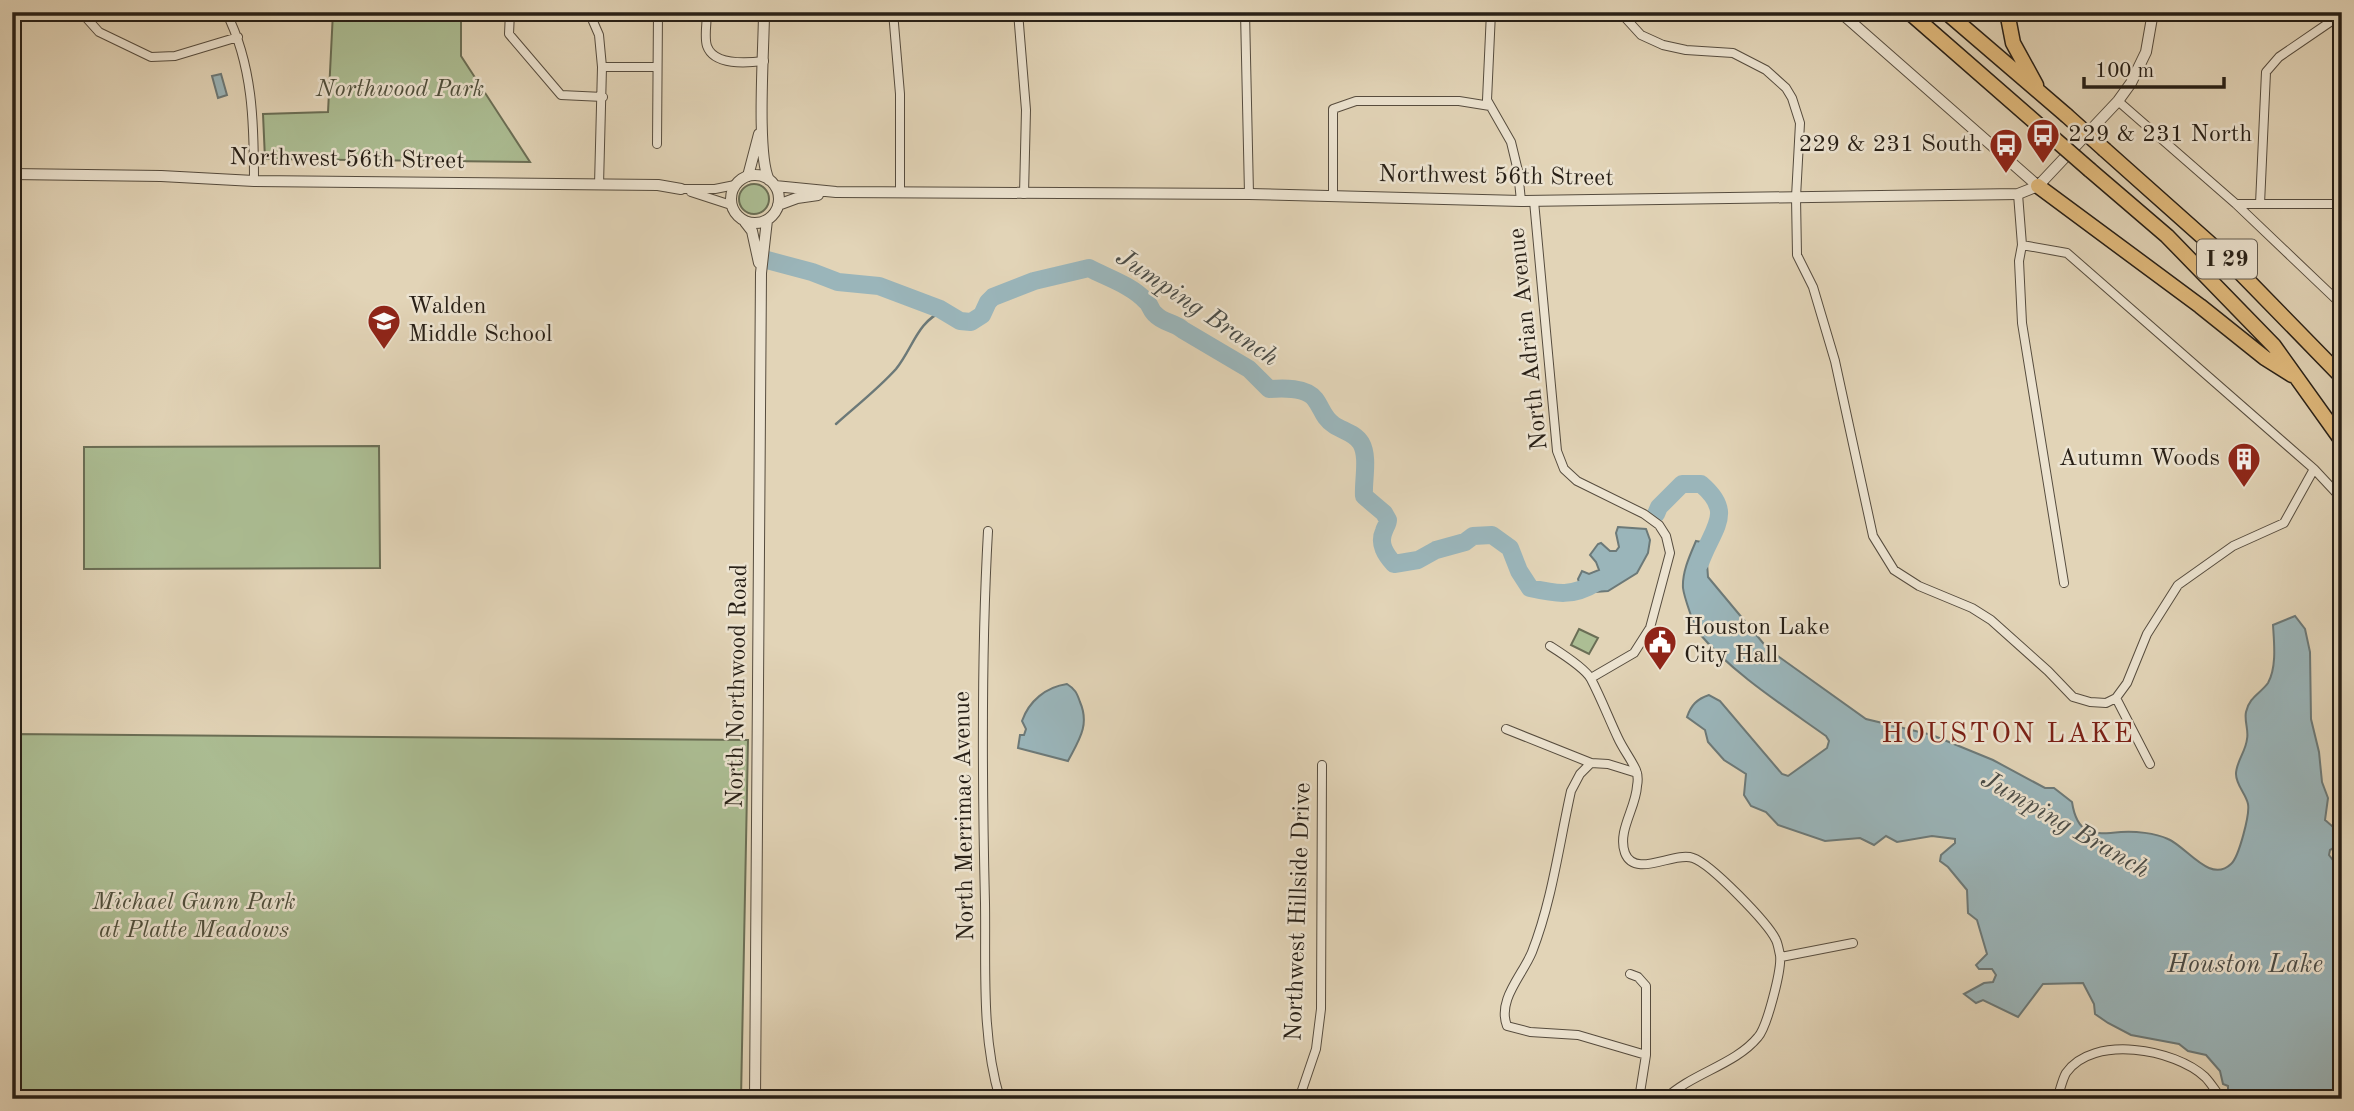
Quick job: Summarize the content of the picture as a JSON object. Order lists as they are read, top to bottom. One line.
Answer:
{"streets":{"highway":["I 29"],"street":["Northwest 56th Street","North Adrian Avenue","North Northwood Road","North Merrimac Avenue","Northwest Hillside Drive"]},"crossings":[["Northwest 56th Street","North Adrian Avenue"],["Northwest 56th Street","North Northwood Road"]],"districts":["HOUSTON LAKE"],"water":["Jumping Branch","Houston Lake"],"parks":["Northwood Park","Michael Gunn Park at Platte Meadows"],"places":{"bus stop":["229 & 231 North","229 & 231 South"],"school or university":["Walden Middle School"],"building":["Autumn Woods"],"public building":["Houston Lake City Hall"]},"scale_bar":"100 m"}
